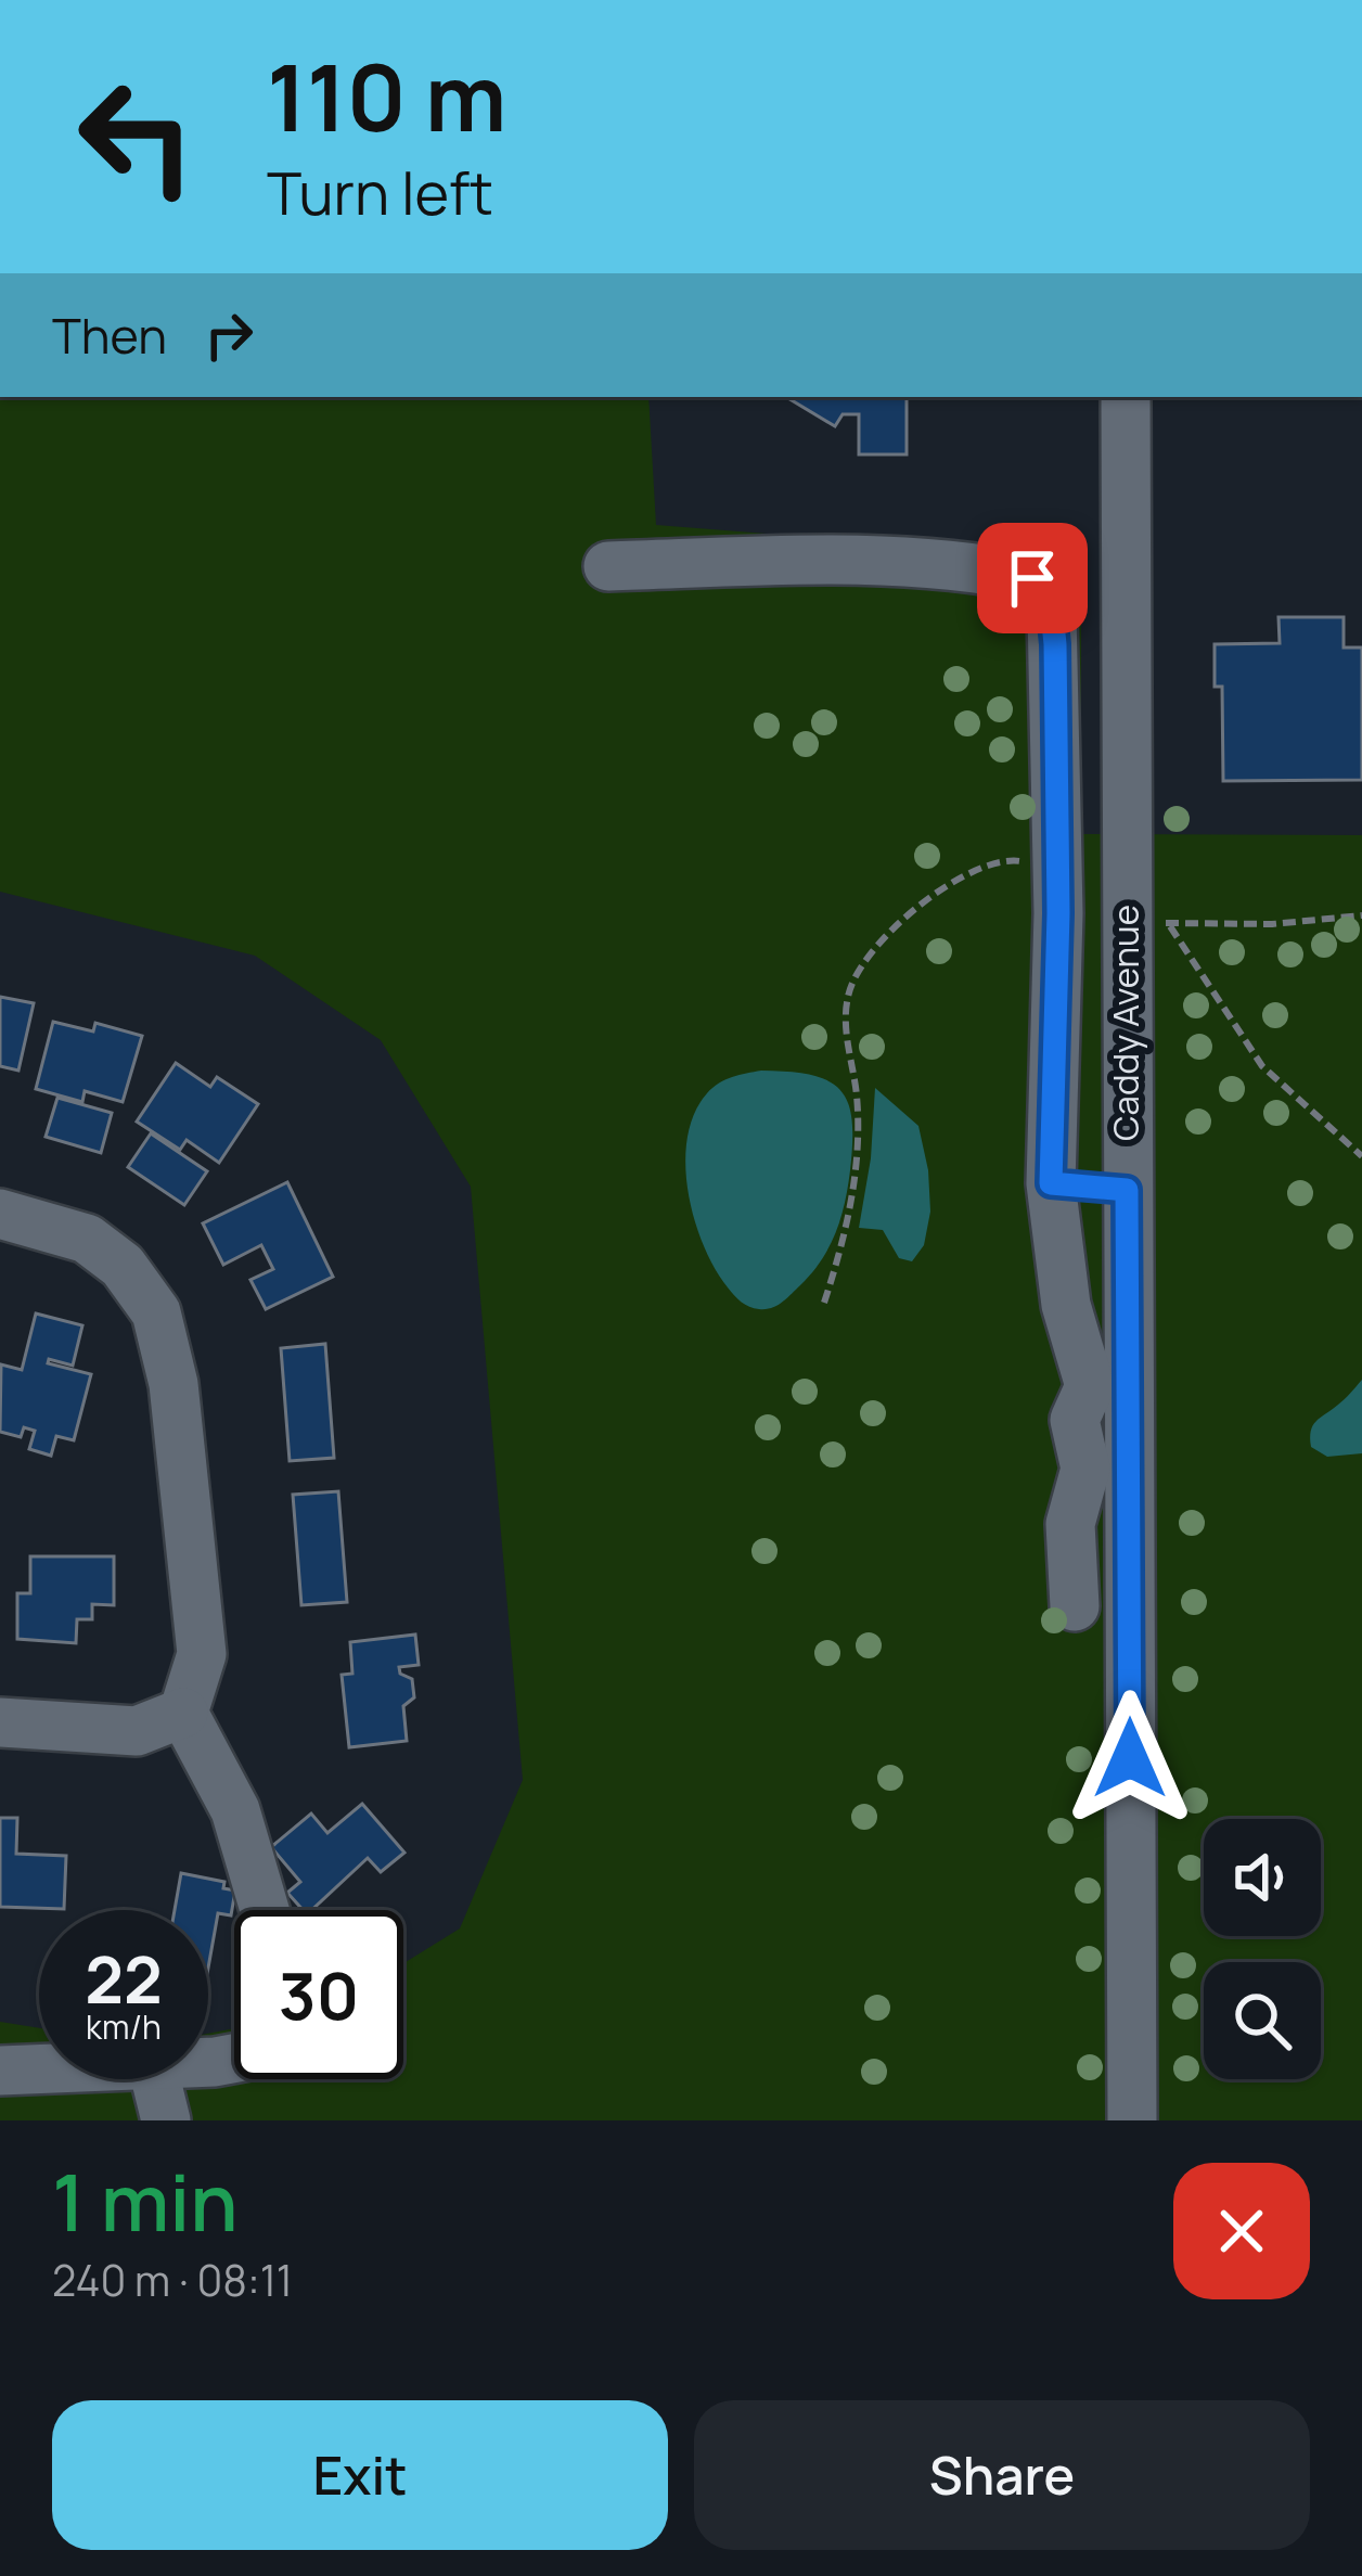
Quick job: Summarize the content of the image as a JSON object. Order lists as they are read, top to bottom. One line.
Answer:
{"streets":{"street":["Caddy Avenue"]},"page":{"turn":["110 m","Turn left"],"then":"Then","speed":"22 km/h","limit":"30","heading":["1 min","240 m · 08:11"],"buttons":["Exit","Share"]}}
